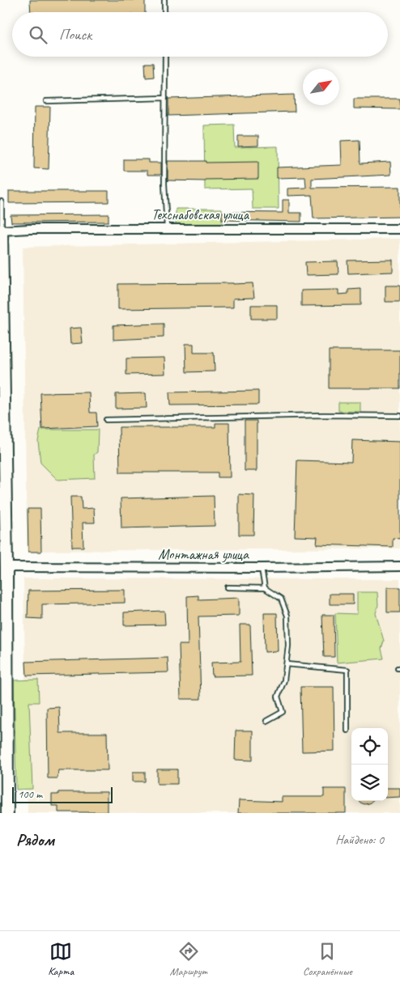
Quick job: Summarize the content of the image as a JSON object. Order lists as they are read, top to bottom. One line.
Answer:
{"streets":{"street":["Техснабовская улица","Монтажная улица"]},"scale_bar":"100 m","north":"top right","page":{"search":"Поиск","scale":"100 m","heading":["Рядом","Найдено: 0"],"nav":["Карта","Маршрут","Сохранённые"]}}
